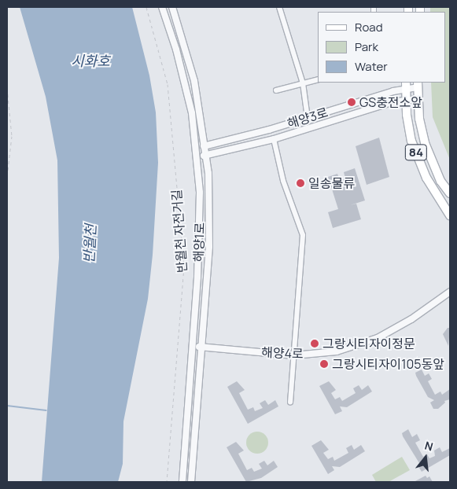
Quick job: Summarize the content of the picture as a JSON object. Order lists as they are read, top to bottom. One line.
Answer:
{"streets":{"main road":["84"],"street":["해양3로","해양1로","해양4로"],"path":["반월천 자전거길"]},"crossings":[["해양3로","84"],["해양3로","해양1로"],["해양1로","해양4로"]],"water":["시화호","반월천"],"places":["GS충전소앞","일송물류","그랑시티자이정문","그랑시티자이105동앞"],"legend":["Road","Park","Water"],"north":"top"}
